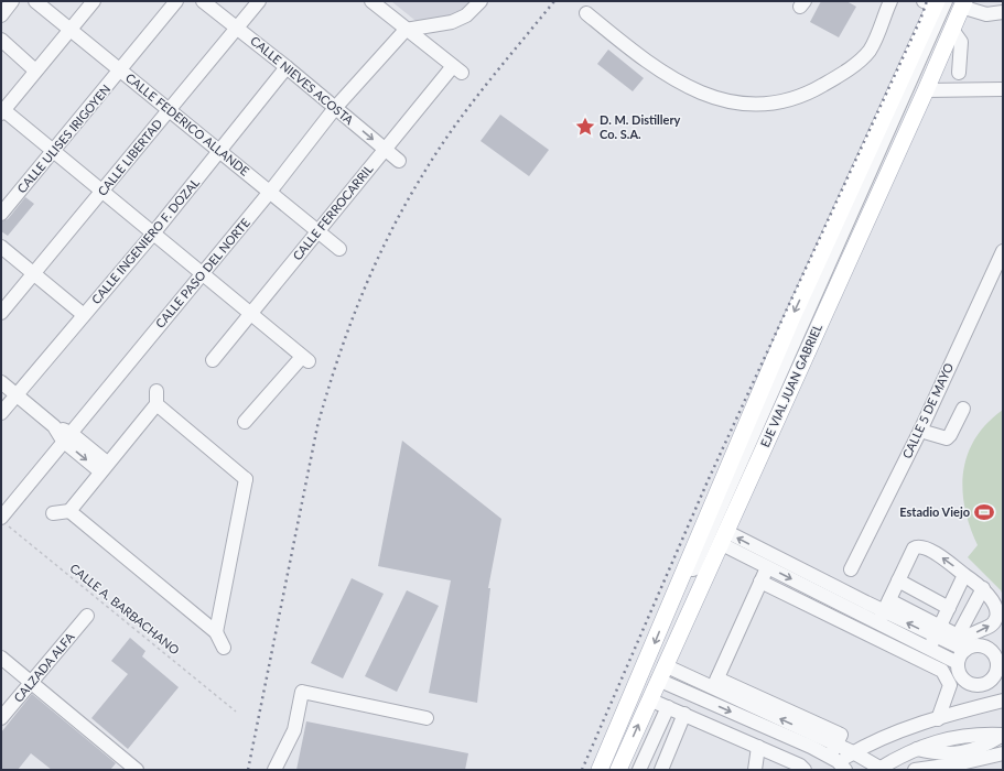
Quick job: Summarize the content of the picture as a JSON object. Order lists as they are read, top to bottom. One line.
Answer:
{"streets":{"main road":["EJE VIAL JUAN GABRIEL"],"street":["CALLE NIEVES ACOSTA","CALLE FEDERICO ALLANDE","CALLE ULISES IRIGOYEN","CALLE LIBERTAD","CALLE FERROCARRIL","CALLE INGENIERO F. DOZAL","CALLE PASO DEL NORTE","CALLE 5 DE MAYO","CALZADA ALFA"],"path":["CALLE A. BARBACHANO"]},"crossings":[["CALLE NIEVES ACOSTA","CALLE LIBERTAD"],["CALLE NIEVES ACOSTA","CALLE FERROCARRIL"],["CALLE NIEVES ACOSTA","CALLE INGENIERO F. DOZAL"],["CALLE NIEVES ACOSTA","CALLE PASO DEL NORTE"],["CALLE FEDERICO ALLANDE","CALLE ULISES IRIGOYEN"],["CALLE FEDERICO ALLANDE","CALLE LIBERTAD"],["CALLE FEDERICO ALLANDE","CALLE FERROCARRIL"],["CALLE FEDERICO ALLANDE","CALLE INGENIERO F. DOZAL"],["CALLE FEDERICO ALLANDE","CALLE PASO DEL NORTE"],["CALLE FERROCARRIL","CALLE PASO DEL NORTE"],["CALLE PASO DEL NORTE","CALLE A. BARBACHANO"]],"places":{"place":["D. M. Distillery Co. S.A."],"sports":["Estadio Viejo"]}}
